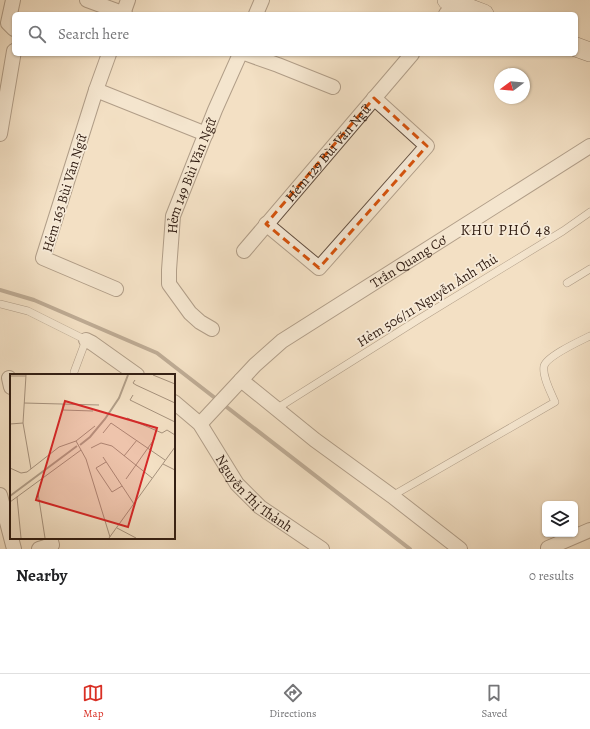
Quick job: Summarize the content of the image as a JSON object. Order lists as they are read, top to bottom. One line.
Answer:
{"streets":{"street":["Hẻm 129 Bùi Văn Ngữ","Hẻm 149 Bùi Văn Ngữ","Hẻm 163 Bùi Văn Ngữ","Trần Quang Cơ","Nguyễn Thị Thảnh"],"lane":["Hẻm 506/11 Nguyễn Ảnh Thủ"]},"crossings":[["Trần Quang Cơ","Nguyễn Thị Thảnh"]],"districts":["KHU PHỐ 48"],"north":"left","page":{"search":"Search here","heading":["Nearby","0 results"],"nav":["Map","Directions","Saved"]}}
